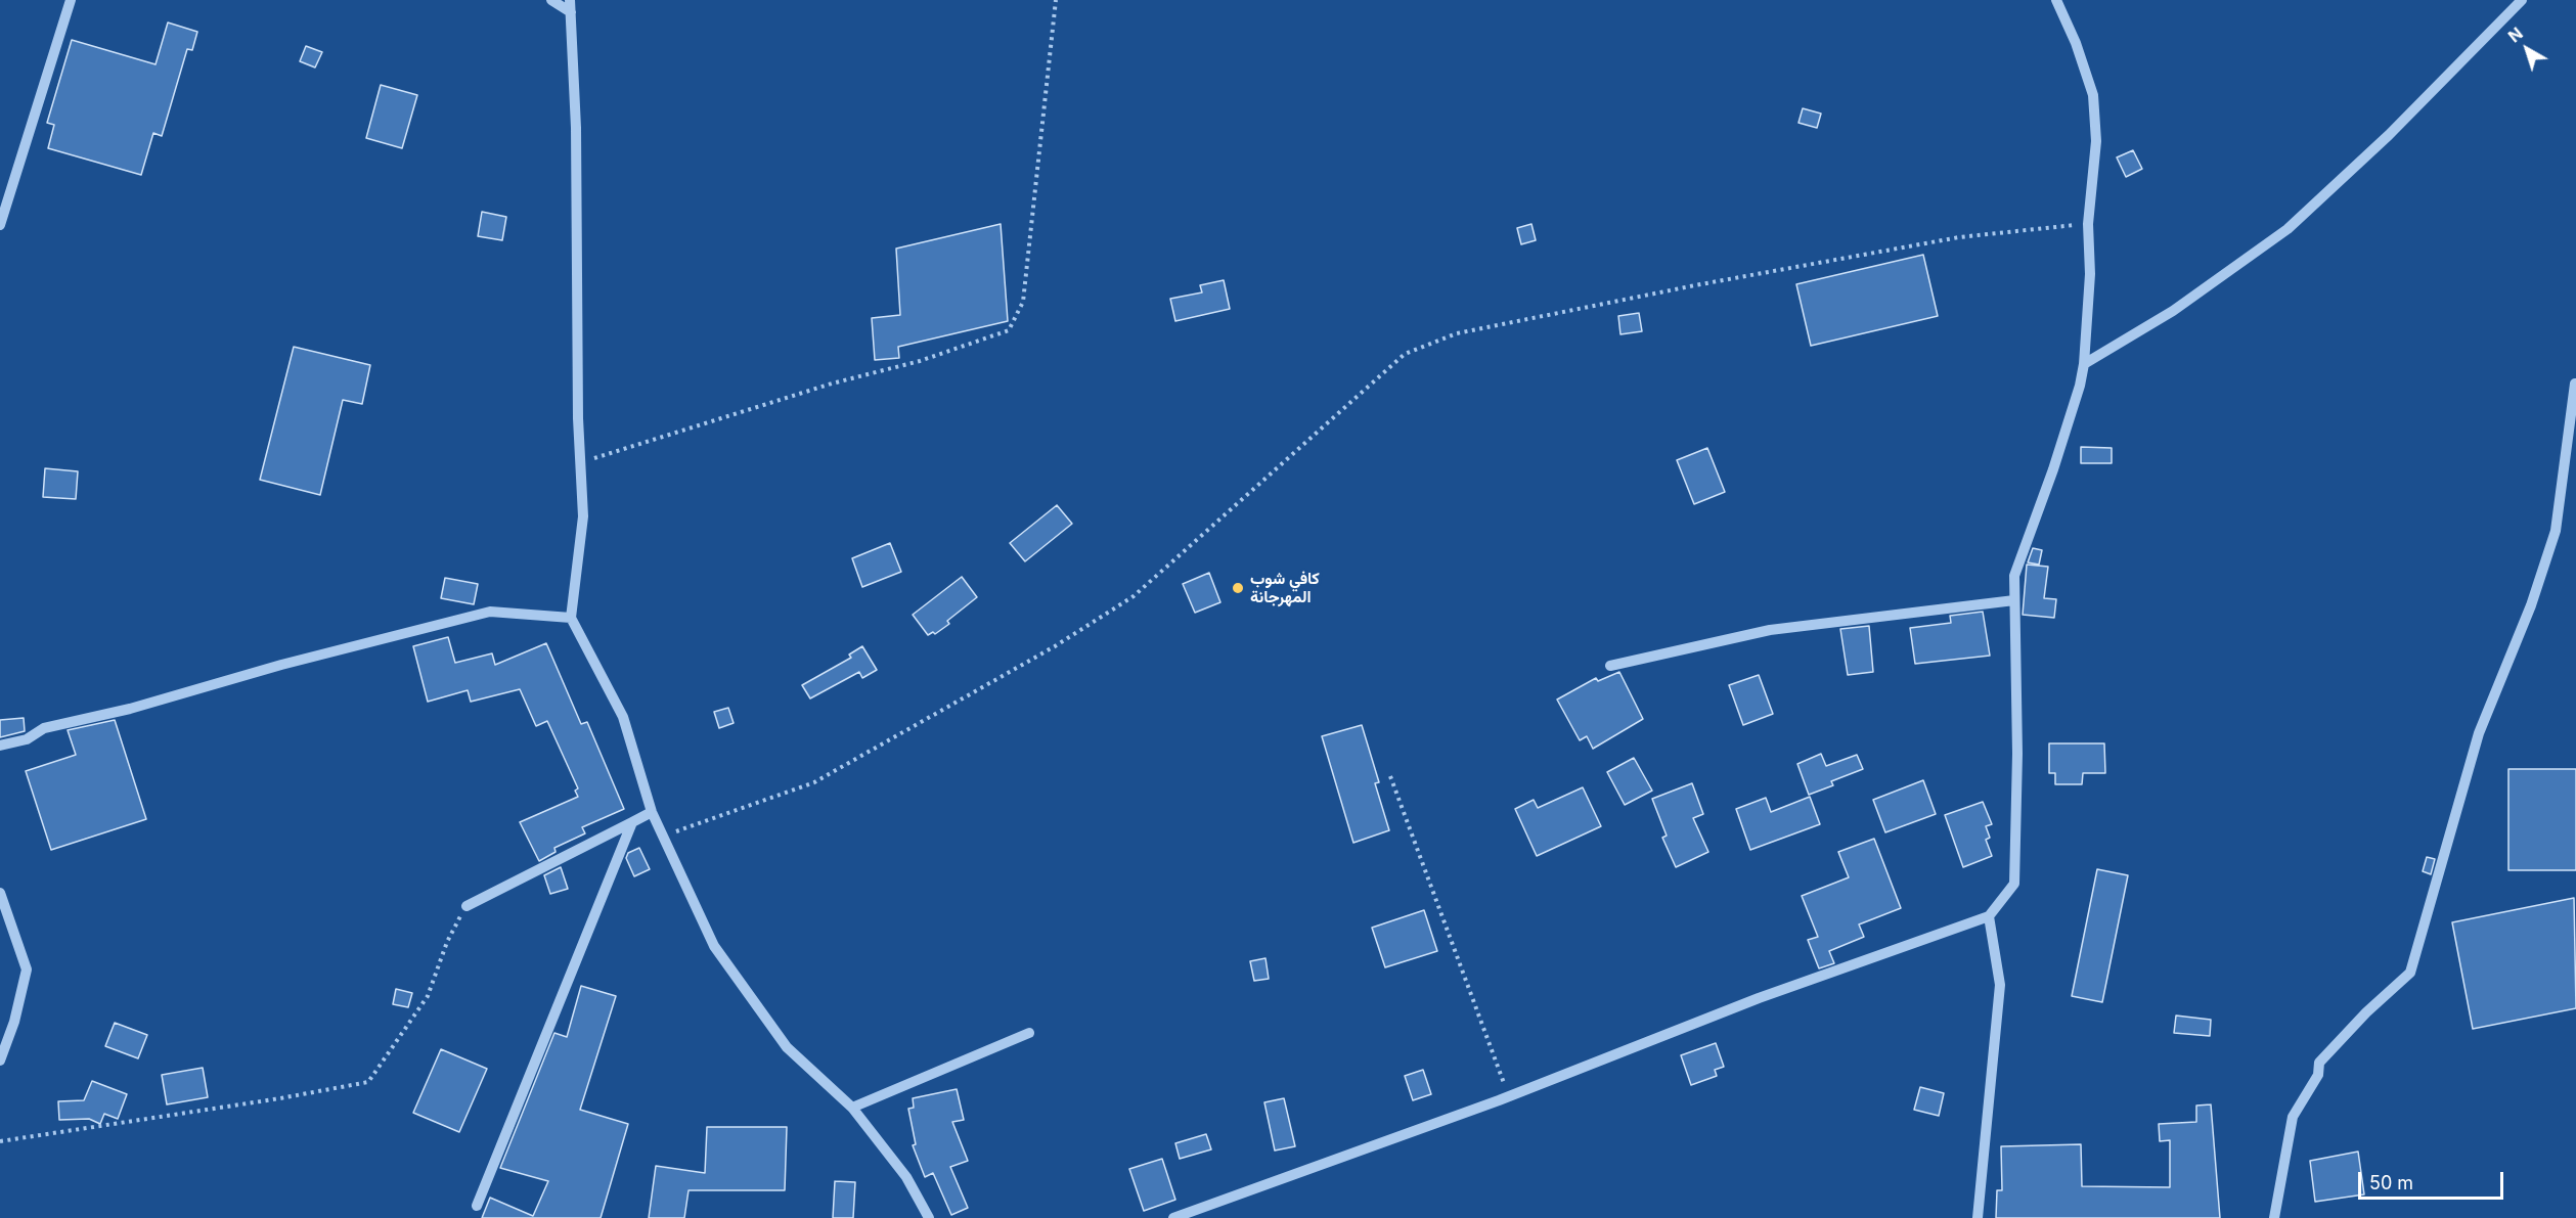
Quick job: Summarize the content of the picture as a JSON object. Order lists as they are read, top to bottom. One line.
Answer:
{"places":["كافي شوب المهرجانة"],"scale_bar":"50 m","north":"top left"}
